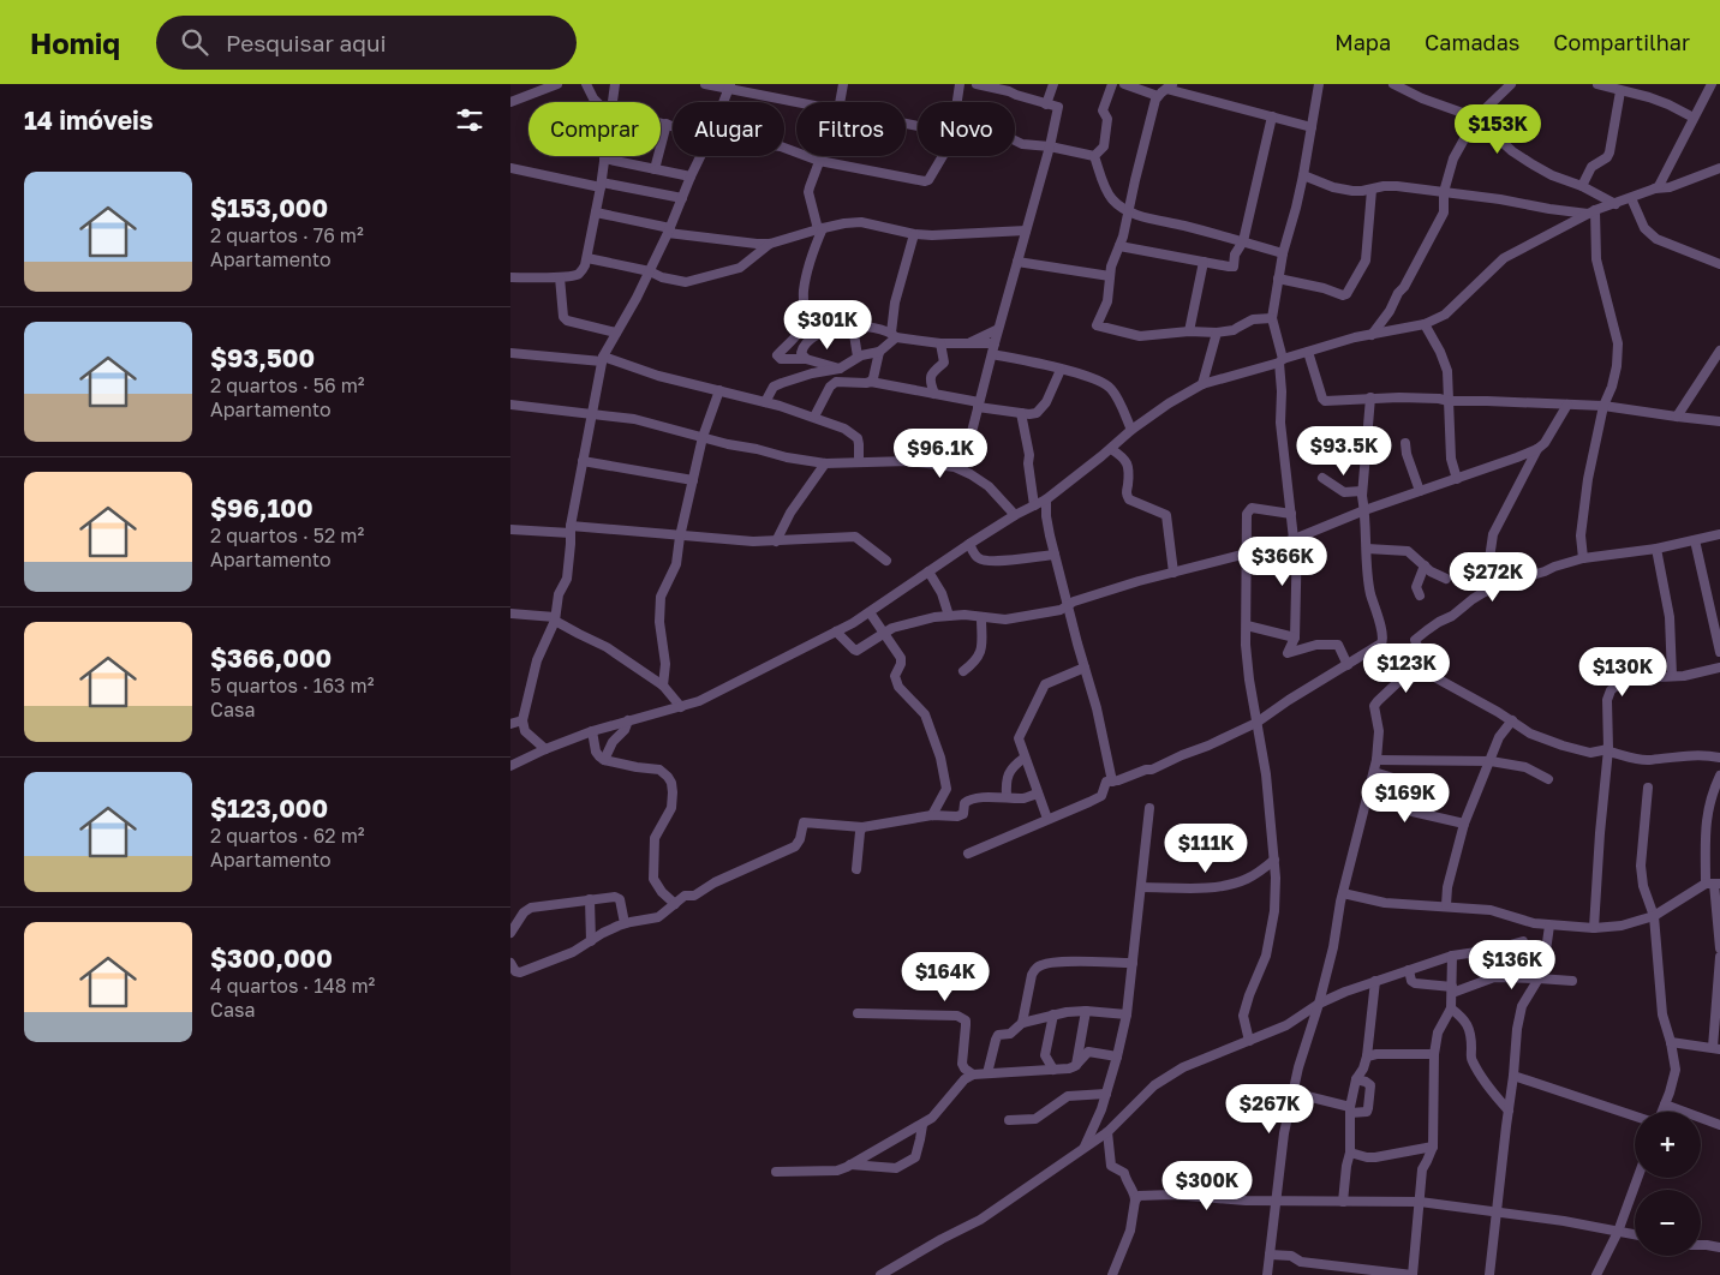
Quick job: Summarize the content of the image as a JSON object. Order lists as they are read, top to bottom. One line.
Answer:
{"page":{"header":"Homiq","search":"Pesquisar aqui","nav":["Mapa","Camadas","Compartilhar"],"heading":"14 imóveis","chip":["Comprar","Alugar","Filtros","Novo"],"price":["$153K","$301K","$93.5K","$96.1K","$366K","$272K","$123K","$130K","$169K","$111K","$136K","$164K","$267K","$300K"],"list":[{"name":"$153,000","note":"2 quartos · 76 m² · Apartamento"},{"name":"$93,500","note":"2 quartos · 56 m² · Apartamento"},{"name":"$96,100","note":"2 quartos · 52 m² · Apartamento"},{"name":"$366,000","note":"5 quartos · 163 m² · Casa"},{"name":"$123,000","note":"2 quartos · 62 m² · Apartamento"},{"name":"$300,000","note":"4 quartos · 148 m² · Casa"}],"map_buttons":["+","−"]}}
